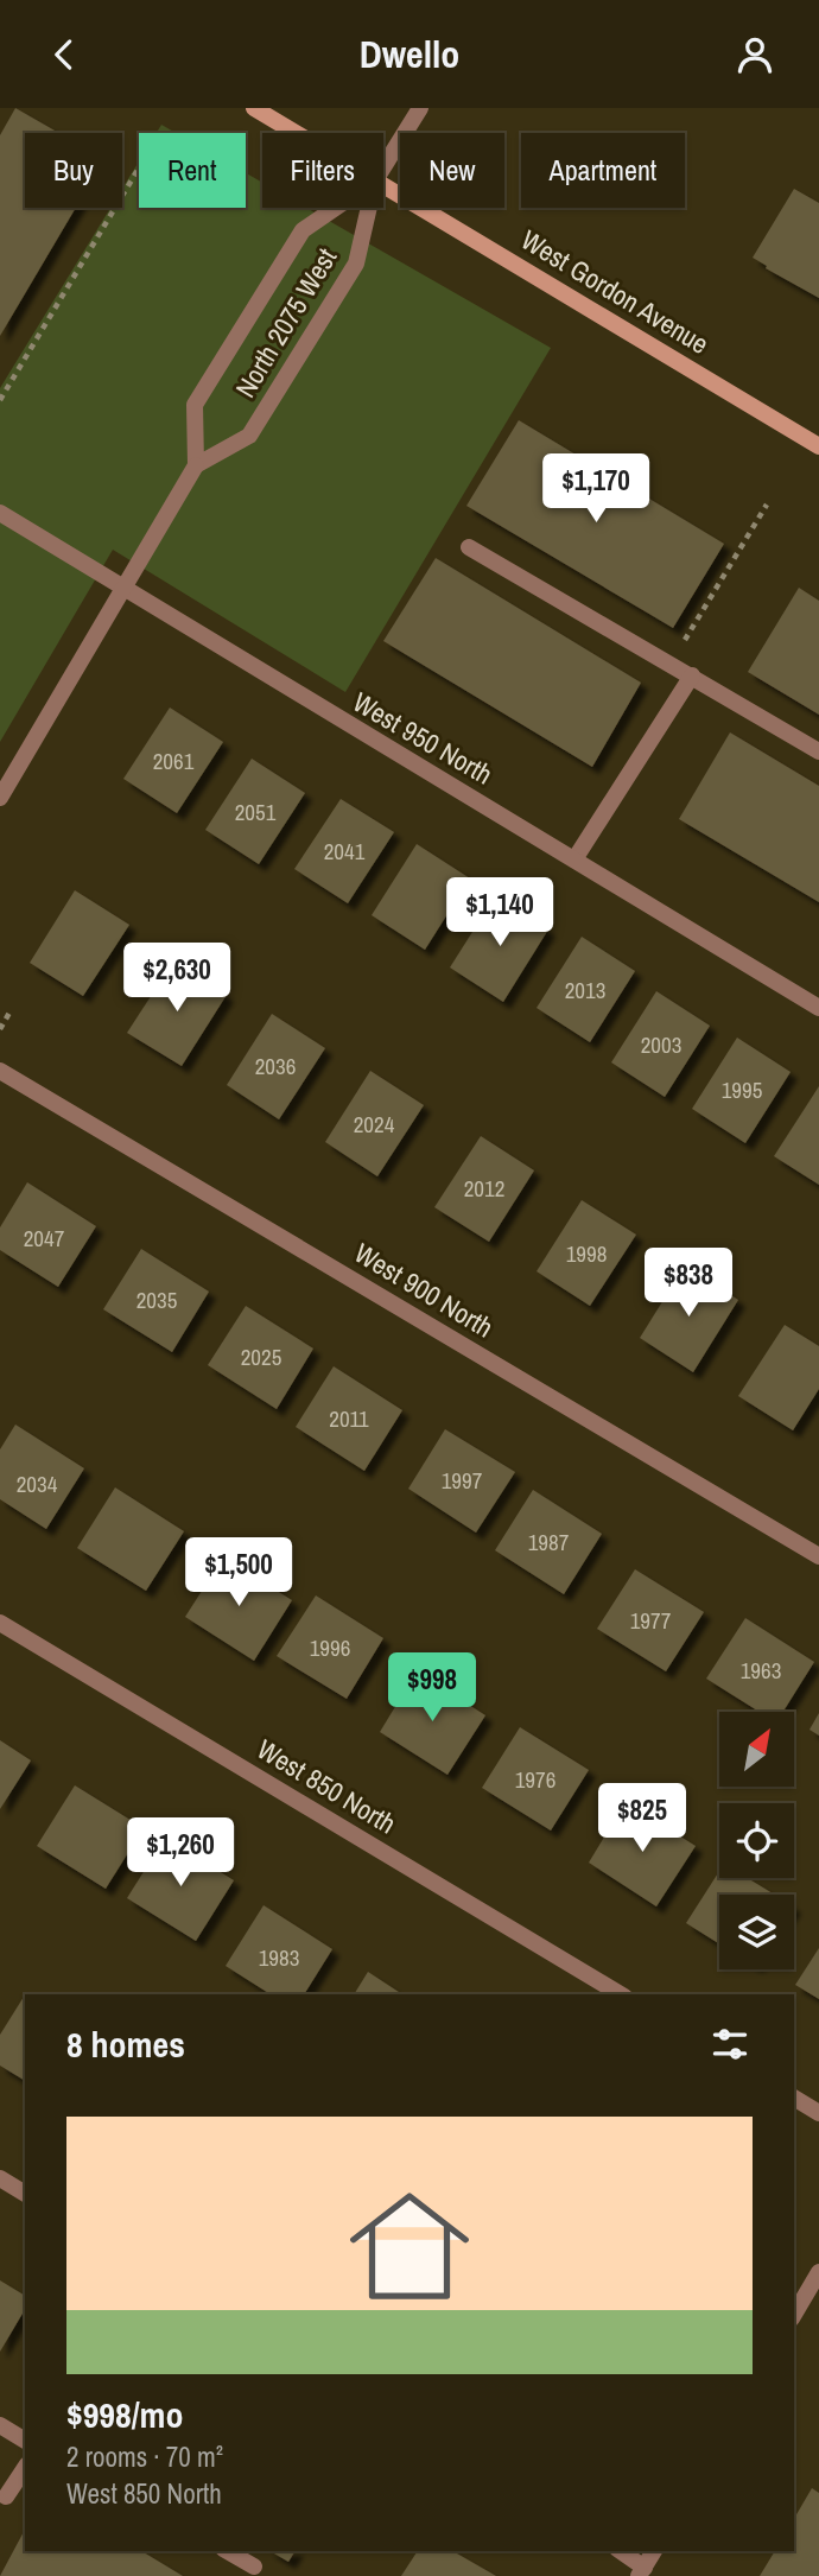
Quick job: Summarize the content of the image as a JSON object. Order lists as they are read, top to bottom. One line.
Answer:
{"streets":{"main road":["West Gordon Avenue"],"street":["North 2075 West","West 950 North","West 900 North","West 850 North"]},"house_numbers":["2061","2051","2041","2013","2003","2036","1995","2024","2012","2047","1998","2035","2025","2011","1997","2034","1987","1977","1996","1963","1976","1983"],"north":"top right","page":{"header":"Dwello","chip":["Buy","Rent","Filters","New","Apartment"],"price":["$1,170","$1,140","$2,630","$838","$1,500","$998","$825","$1,260"],"heading":"8 homes","list":[{"name":"$998/mo","note":"2 rooms · 70 m² · West 850 North"}]}}
